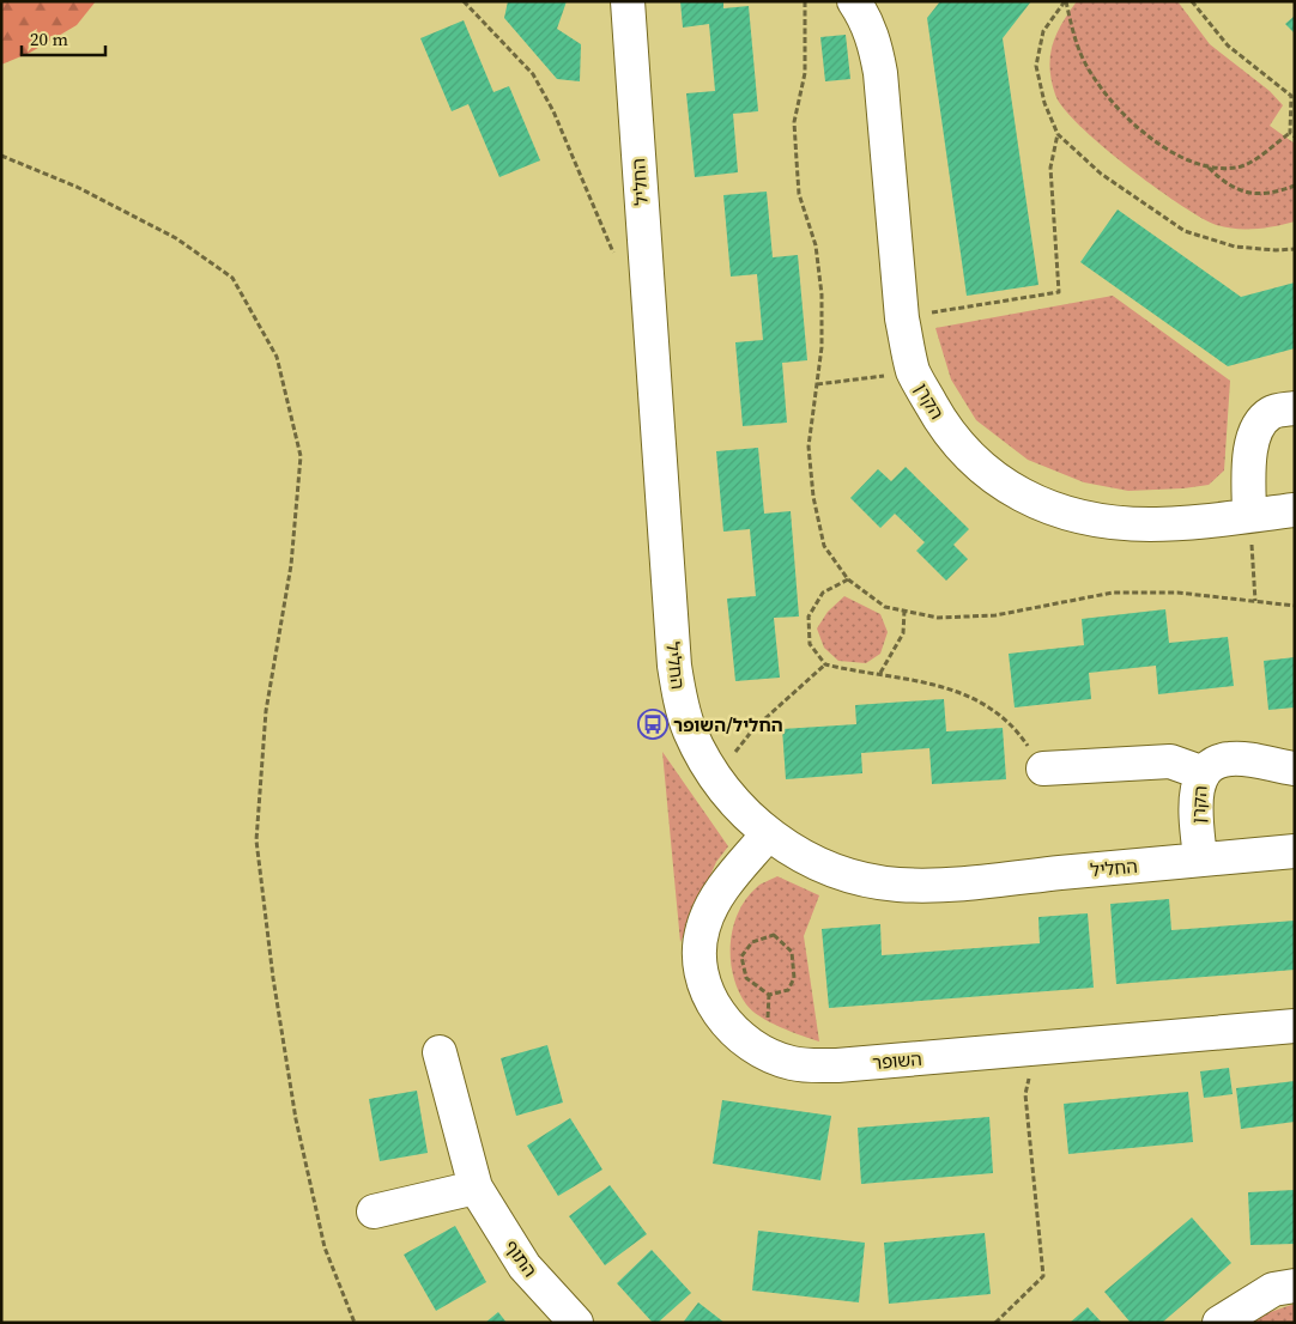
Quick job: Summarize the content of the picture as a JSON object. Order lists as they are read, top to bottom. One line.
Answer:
{"streets":{"street":["החליל","הקרן","השופר","התוף"]},"crossings":[["החליל","הקרן"],["החליל","השופר"]],"places":{"bus stop":["החליל/השופר"]},"scale_bar":"20 m"}
